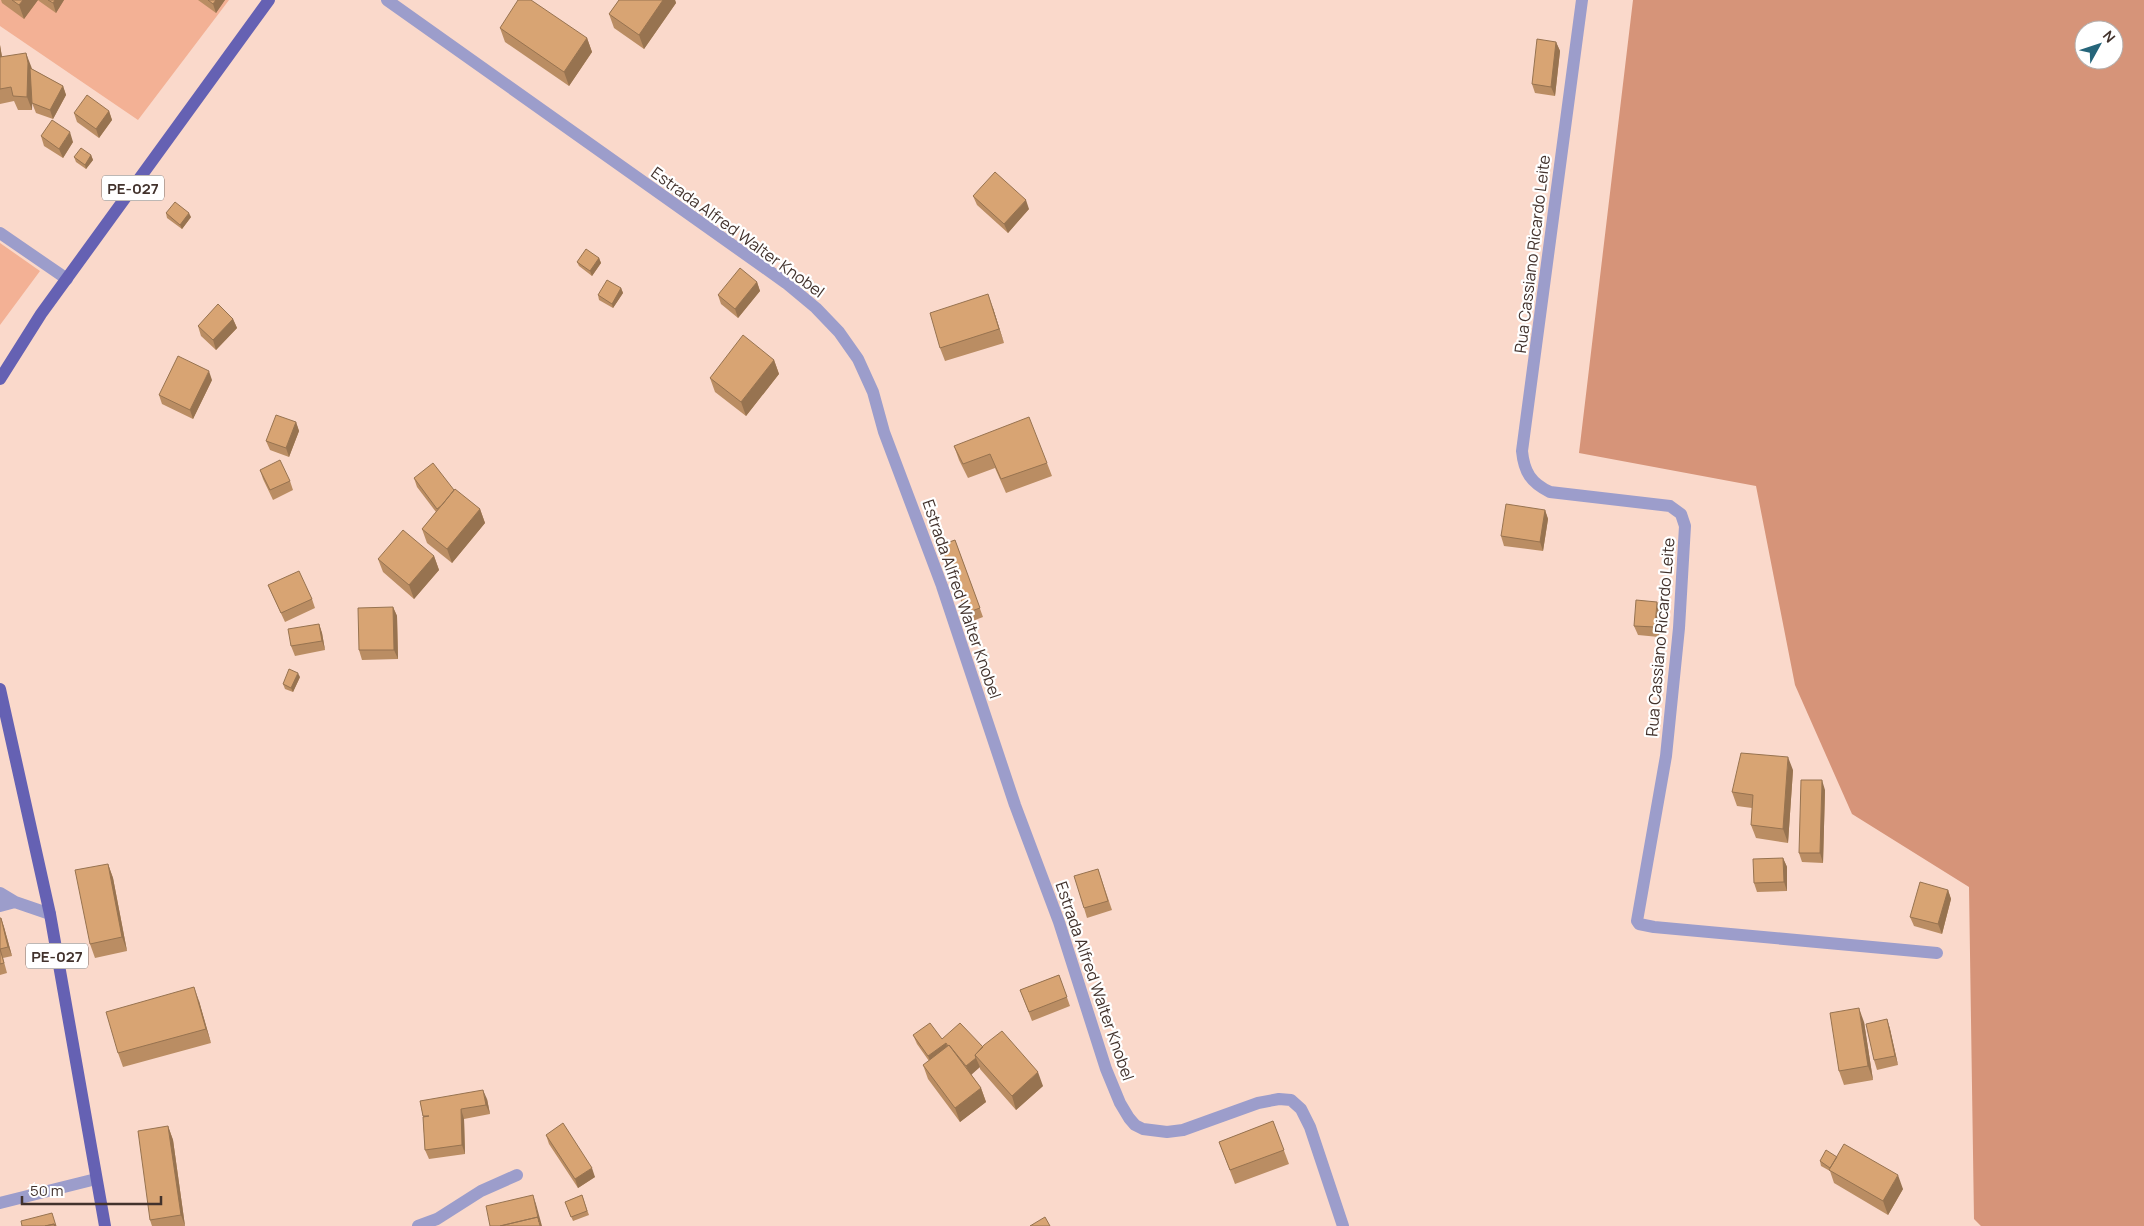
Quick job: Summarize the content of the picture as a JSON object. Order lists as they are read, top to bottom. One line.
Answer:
{"streets":{"main road":["PE-027"],"street":["Estrada Alfred Walter Knobel","Rua Cassiano Ricardo Leite"]},"scale_bar":"50 m","north":"top right"}
